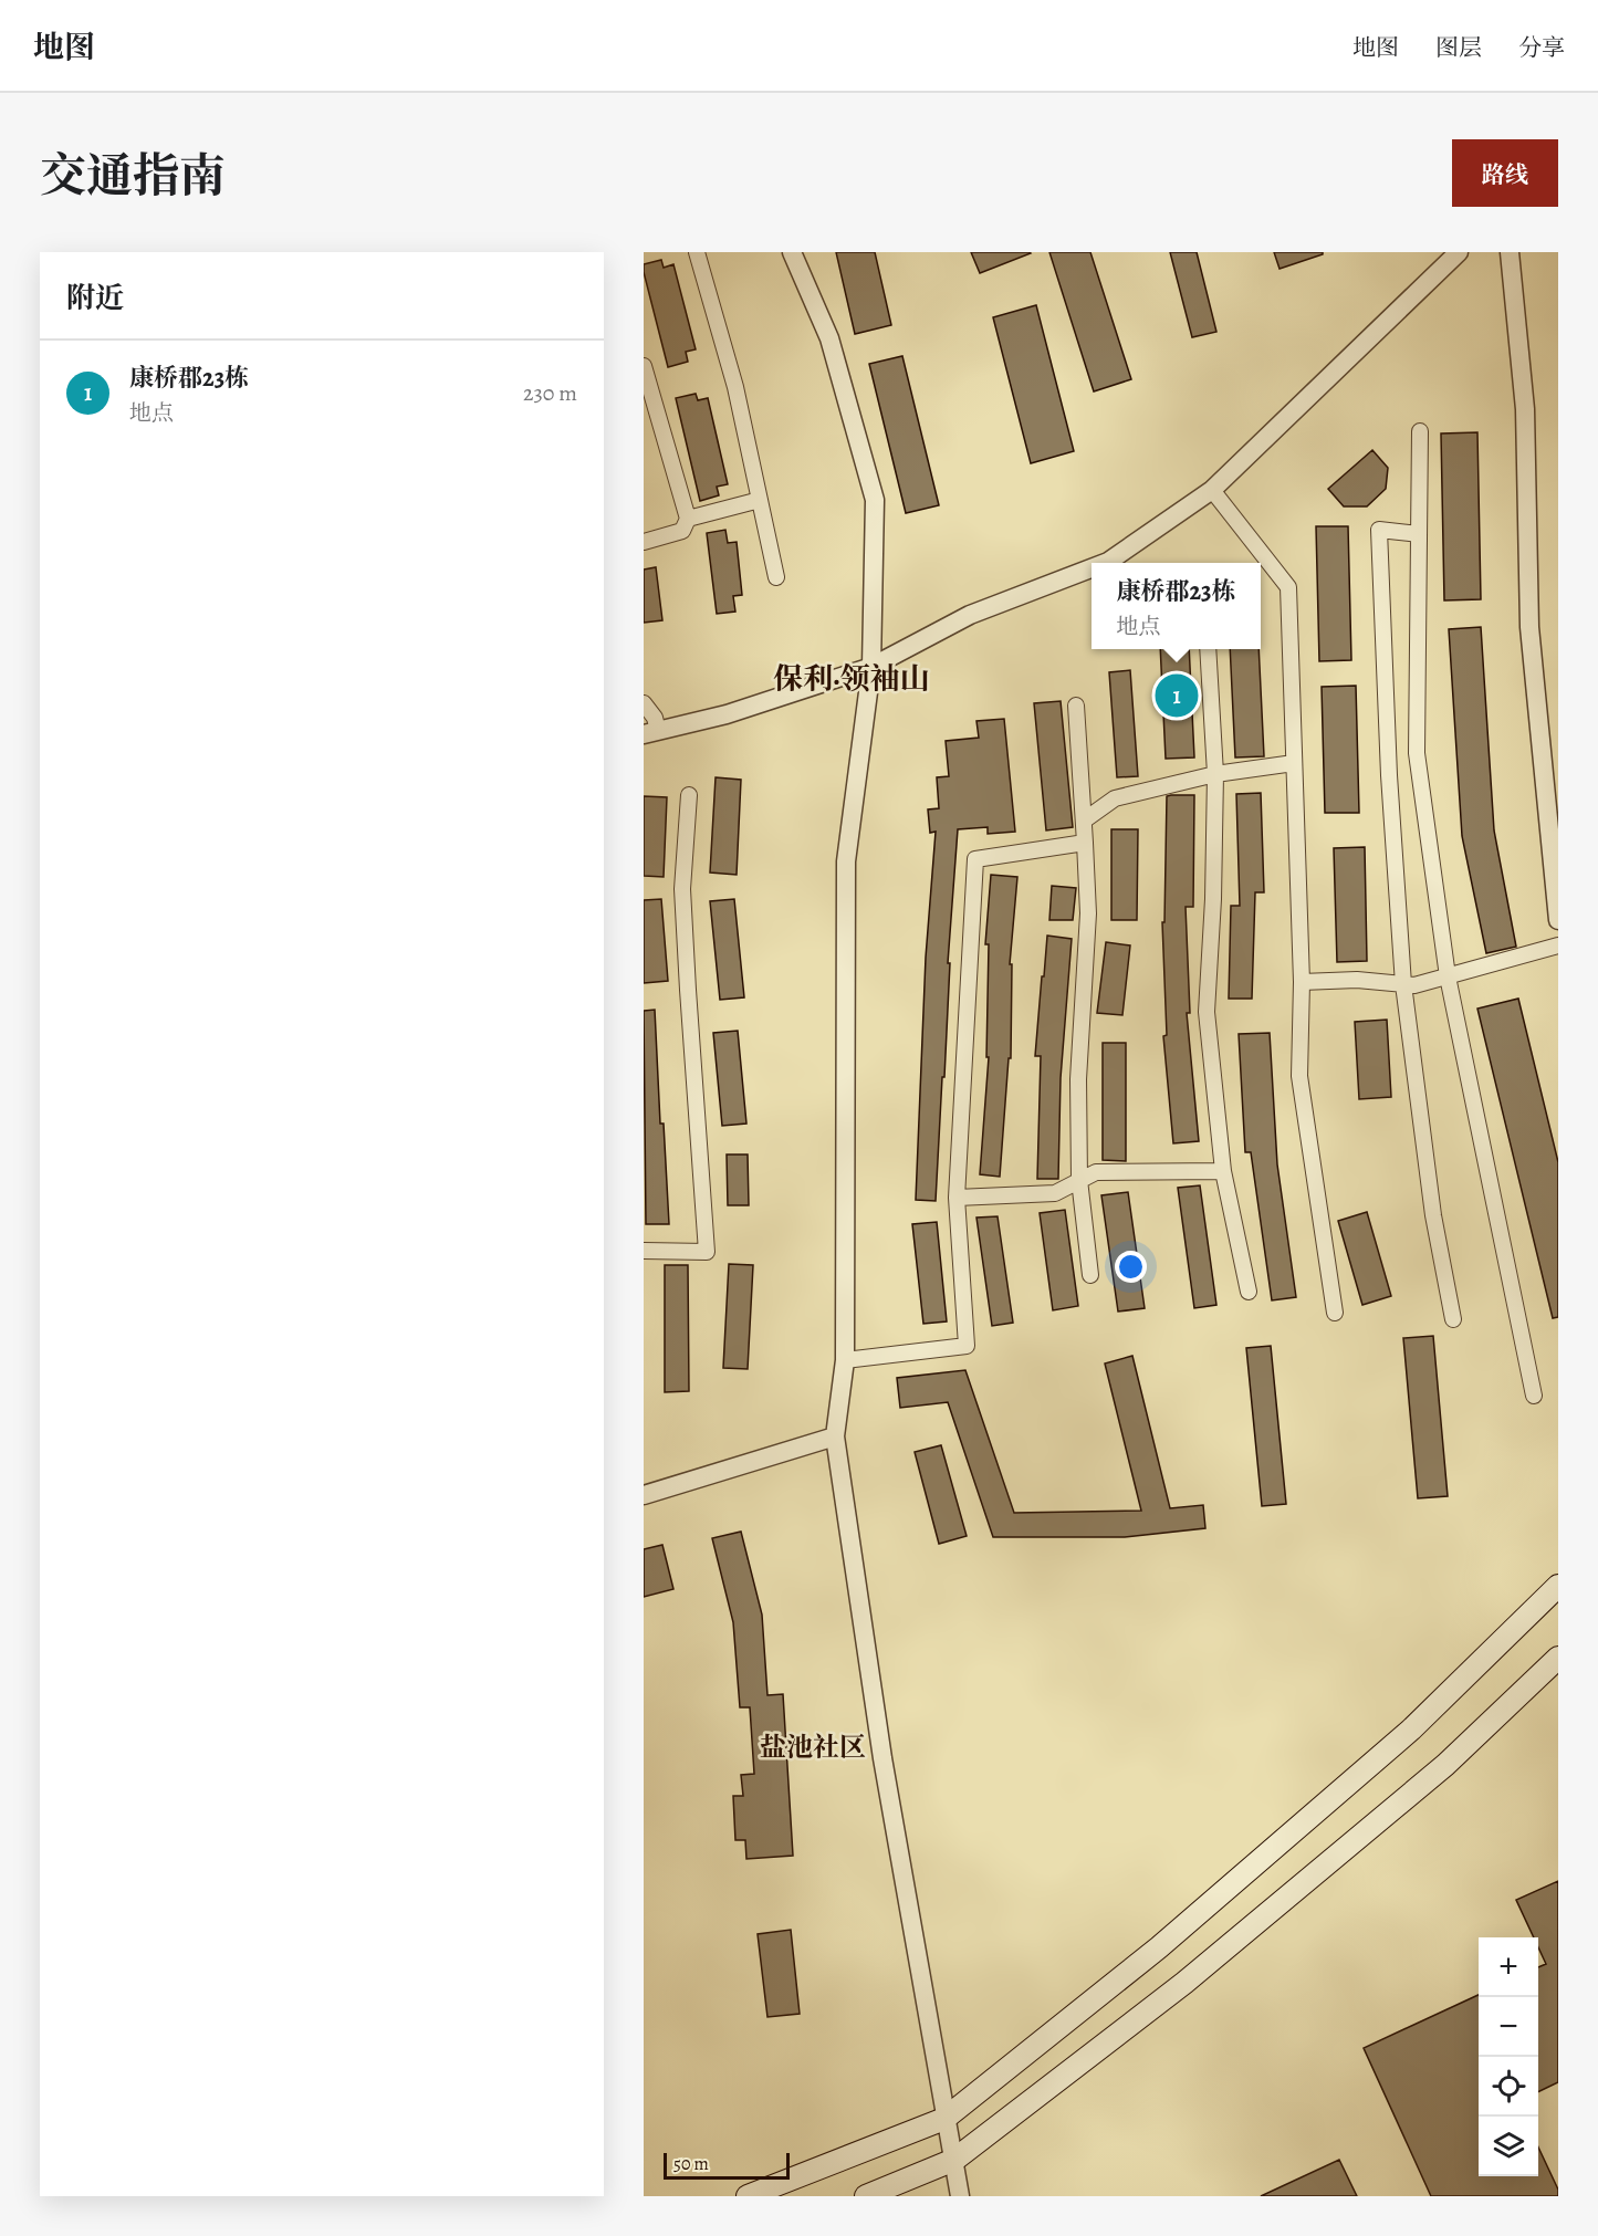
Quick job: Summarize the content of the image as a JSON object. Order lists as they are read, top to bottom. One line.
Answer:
{"districts":["保利·领袖山","盐池社区"],"scale_bar":"50 m","page":{"header":"地图","nav":["地图","图层","分享"],"title":"交通指南","buttons":"路线","heading":"附近","list":[{"mark":"1","name":"康桥郡23栋","note":"地点","value":"230 m"}],"popup":["康桥郡23栋","地点"],"pins":"1","map_buttons":["+","−"],"scale":"50 m"}}
